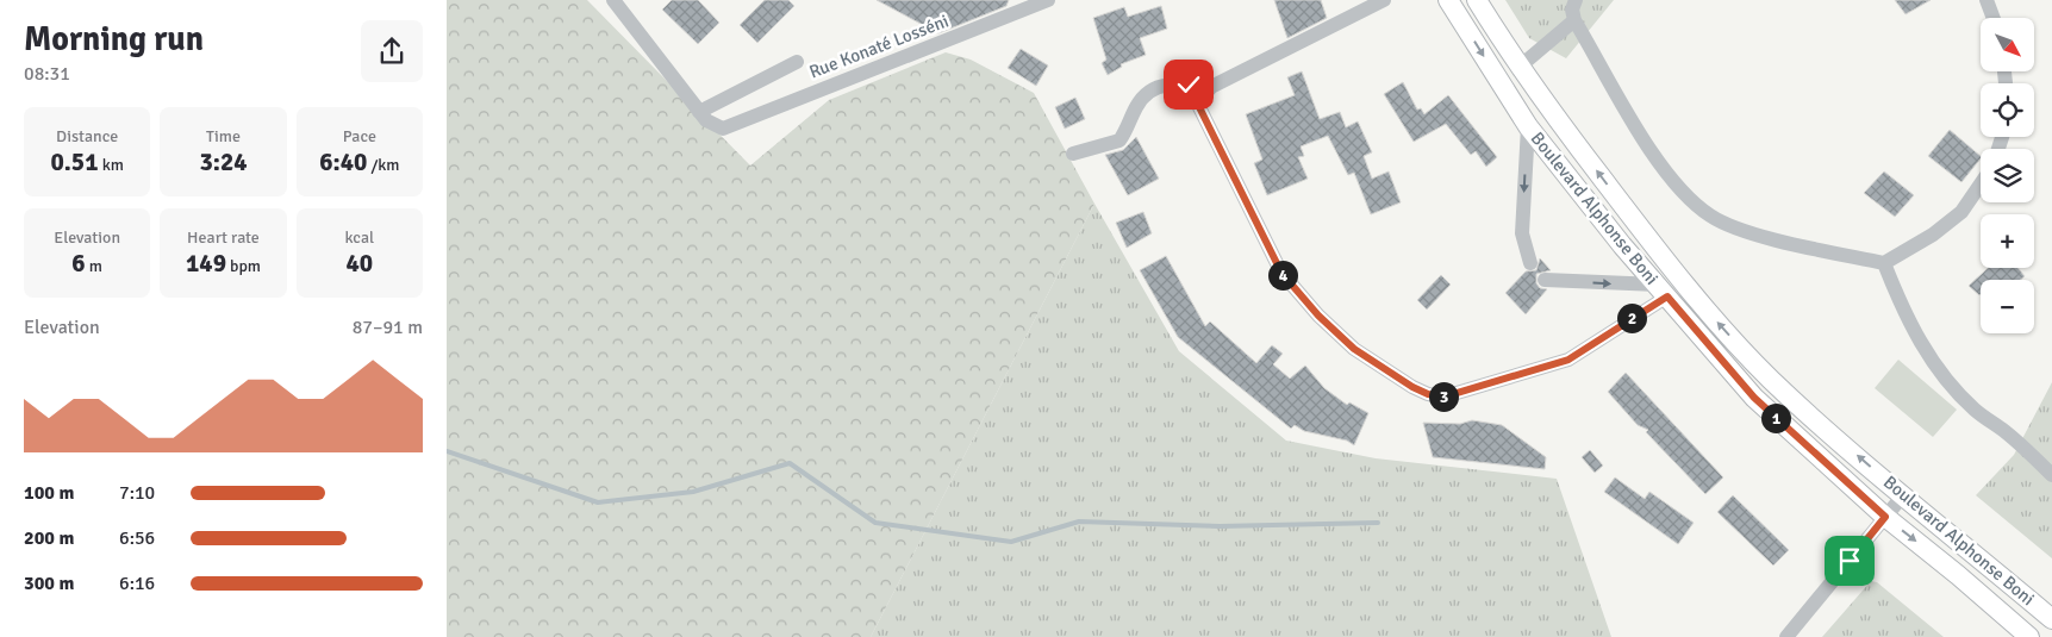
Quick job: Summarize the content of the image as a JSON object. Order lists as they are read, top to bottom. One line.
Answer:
{"streets":{"main road":["Boulevard Alphonse Boni"],"street":["Rue Konaté Losséni"]},"north":"bottom right","page":{"heading":["Morning run","08:31"],"map_buttons":["+","−"],"stats":[["Distance","0.51 km"],["Time","3:24"],["Pace","6:40 /km"],["Elevation","6 m"],["Heart rate","149 bpm"],["kcal","40"]],"pins":["4","2","3","1"],"chart":["Elevation","87–91 m"],"list":[{"name":"100 m","note":"7:10"},{"name":"200 m","note":"6:56"},{"name":"300 m","note":"6:16"}]}}
